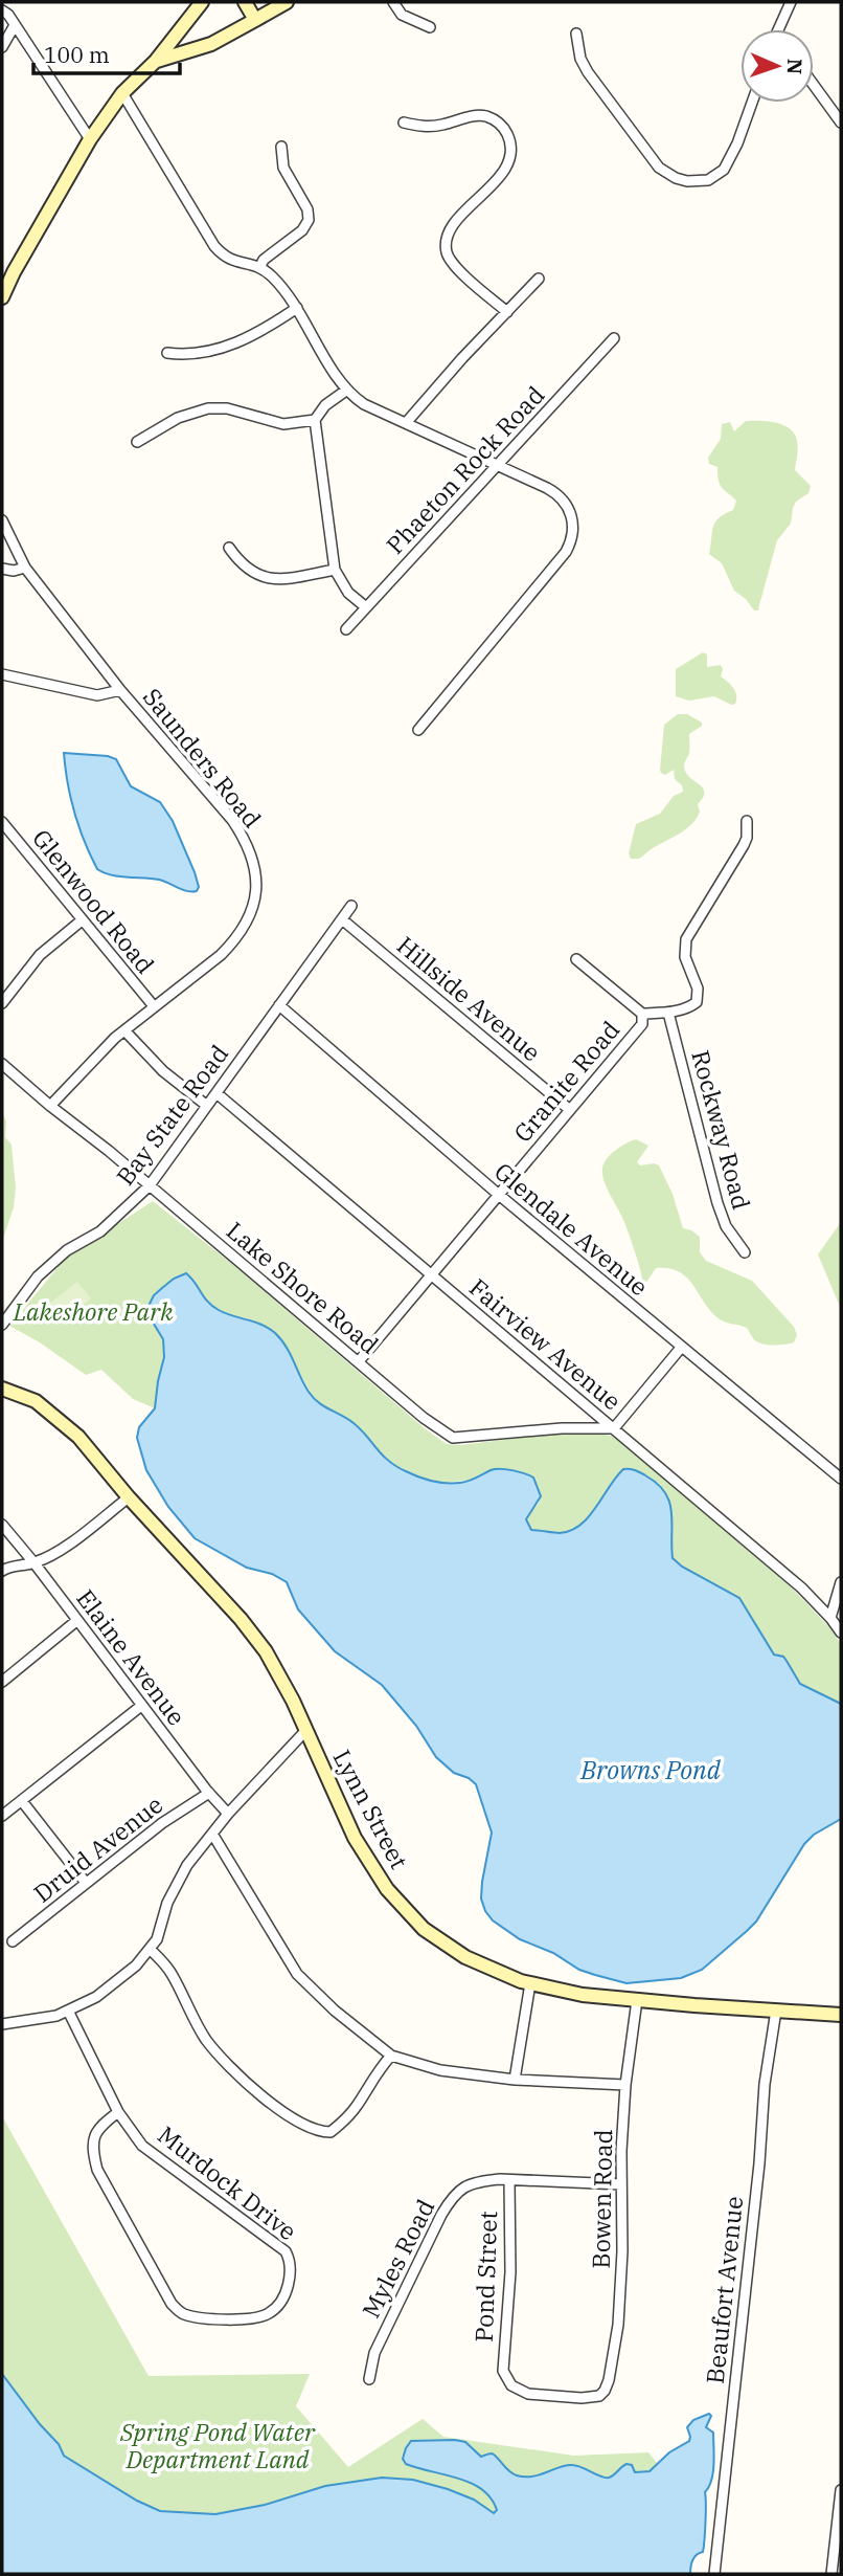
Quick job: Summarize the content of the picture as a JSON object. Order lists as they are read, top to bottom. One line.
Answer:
{"streets":{"main road":["Lynn Street"],"street":["Phaeton Rock Road","Saunders Road","Glenwood Road","Hillside Avenue","Granite Road","Bay State Road","Rockway Road","Glendale Avenue","Lake Shore Road","Fairview Avenue","Elaine Avenue","Druid Avenue","Murdock Drive","Bowen Road","Myles Road","Pond Street","Beaufort Avenue"]},"crossings":[["Saunders Road","Glenwood Road"],["Saunders Road","Lake Shore Road"],["Hillside Avenue","Granite Road"],["Hillside Avenue","Bay State Road"],["Granite Road","Rockway Road"],["Granite Road","Glendale Avenue"],["Granite Road","Lake Shore Road"],["Granite Road","Fairview Avenue"],["Bay State Road","Glendale Avenue"],["Bay State Road","Lake Shore Road"],["Bay State Road","Fairview Avenue"],["Lake Shore Road","Fairview Avenue"],["Elaine Avenue","Druid Avenue"],["Lynn Street","Bowen Road"],["Lynn Street","Beaufort Avenue"],["Bowen Road","Myles Road"],["Bowen Road","Pond Street"],["Myles Road","Pond Street"]],"water":["Browns Pond"],"parks":["Lakeshore Park","Spring Pond Water Department Land"],"scale_bar":"100 m","north":"right"}
